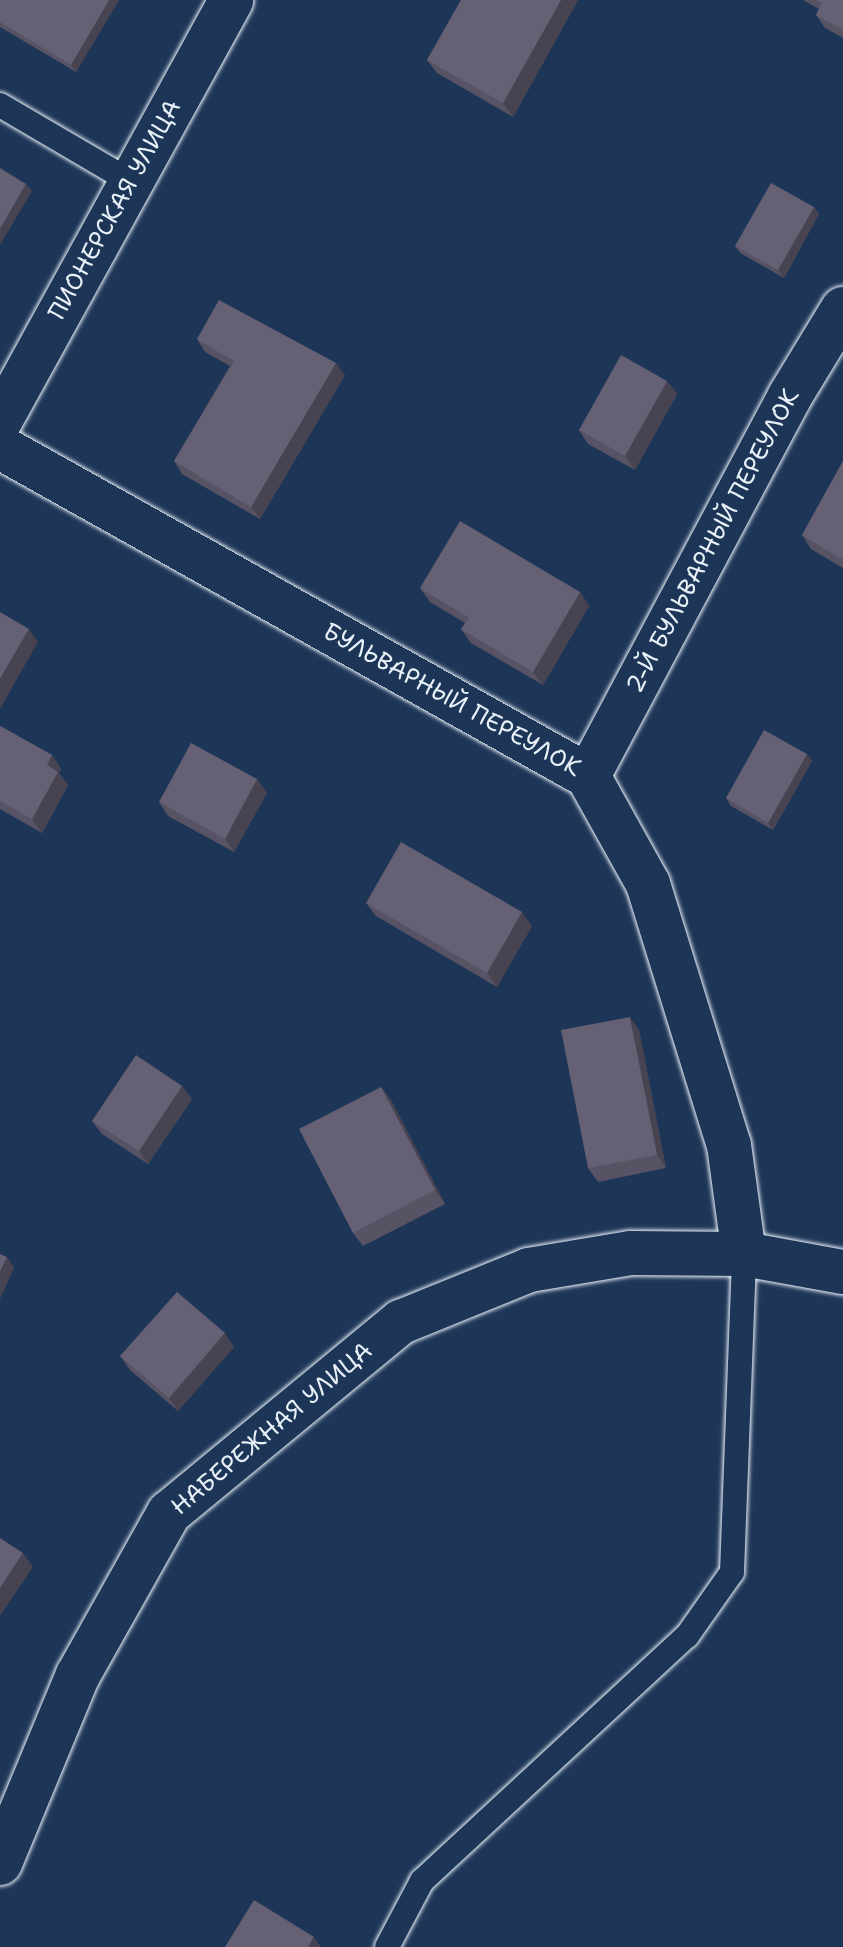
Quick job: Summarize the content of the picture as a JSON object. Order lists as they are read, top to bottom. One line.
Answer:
{"streets":{"street":["ПИОНЕРСКАЯ УЛИЦА","2-Й БУЛЬВАРНЫЙ ПЕРЕУЛОК","БУЛЬВАРНЫЙ ПЕРЕУЛОК","НАБЕРЕЖНАЯ УЛИЦА"]},"crossings":[["2-Й БУЛЬВАРНЫЙ ПЕРЕУЛОК","БУЛЬВАРНЫЙ ПЕРЕУЛОК"],["БУЛЬВАРНЫЙ ПЕРЕУЛОК","НАБЕРЕЖНАЯ УЛИЦА"]]}
